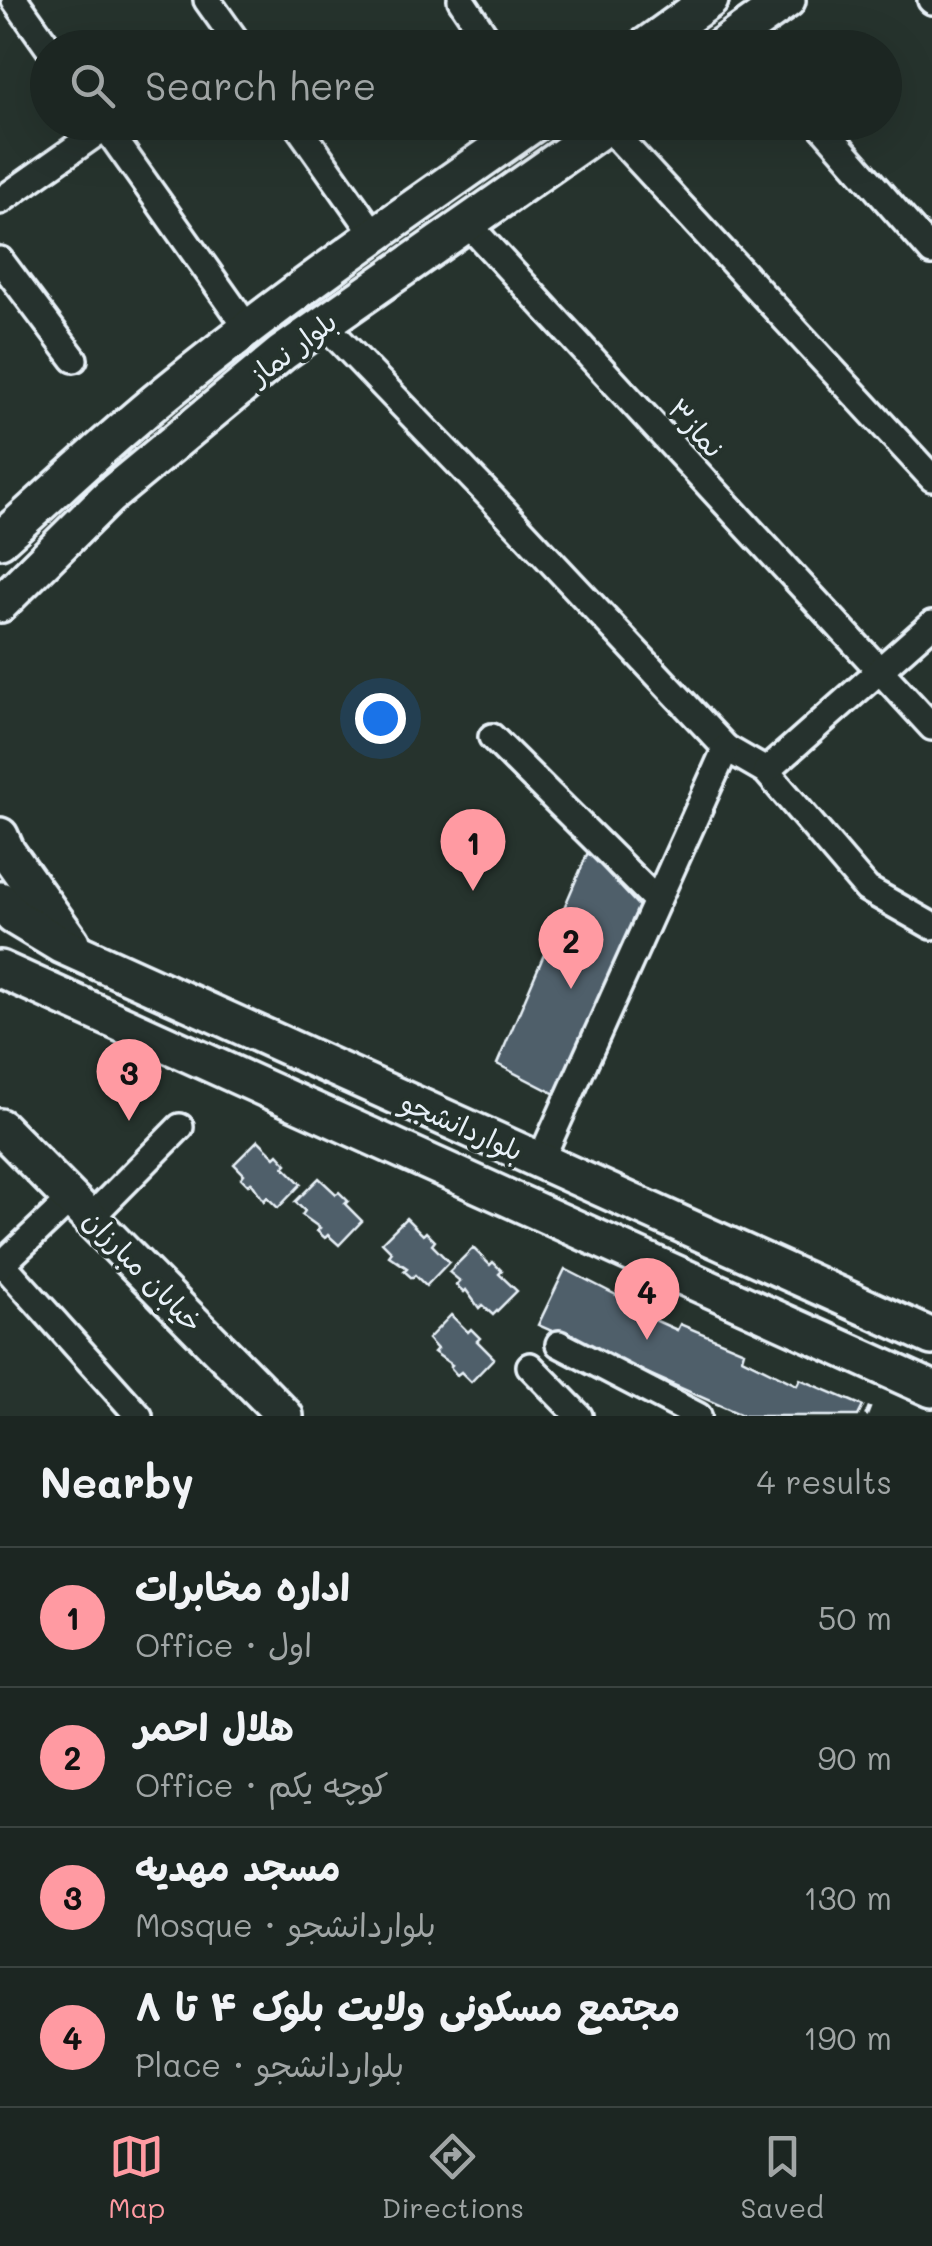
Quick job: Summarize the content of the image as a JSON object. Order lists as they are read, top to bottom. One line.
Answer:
{"streets":{"main road":["بلوار نماز","بلواردانشجو","خیابان مبارزان"],"street":["نماز۳"]},"crossings":[["بلوار نماز","نماز۳"]],"page":{"search":"Search here","pins":["1","2","3","4"],"heading":["Nearby","4 results"],"list":[{"mark":"1","name":"اداره مخابرات","note":"Office · اول","value":"50 m"},{"mark":"2","name":"هلال احمر","note":"Office · کوچه یکم","value":"90 m"},{"mark":"3","name":"مسجد مهدیه","note":"Mosque · بلواردانشجو","value":"130 m"},{"mark":"4","name":"مجتمع مسکونی ولایت بلوک ۴ تا ۸","note":"Place · بلواردانشجو","value":"190 m"}],"nav":["Map","Directions","Saved"]}}
